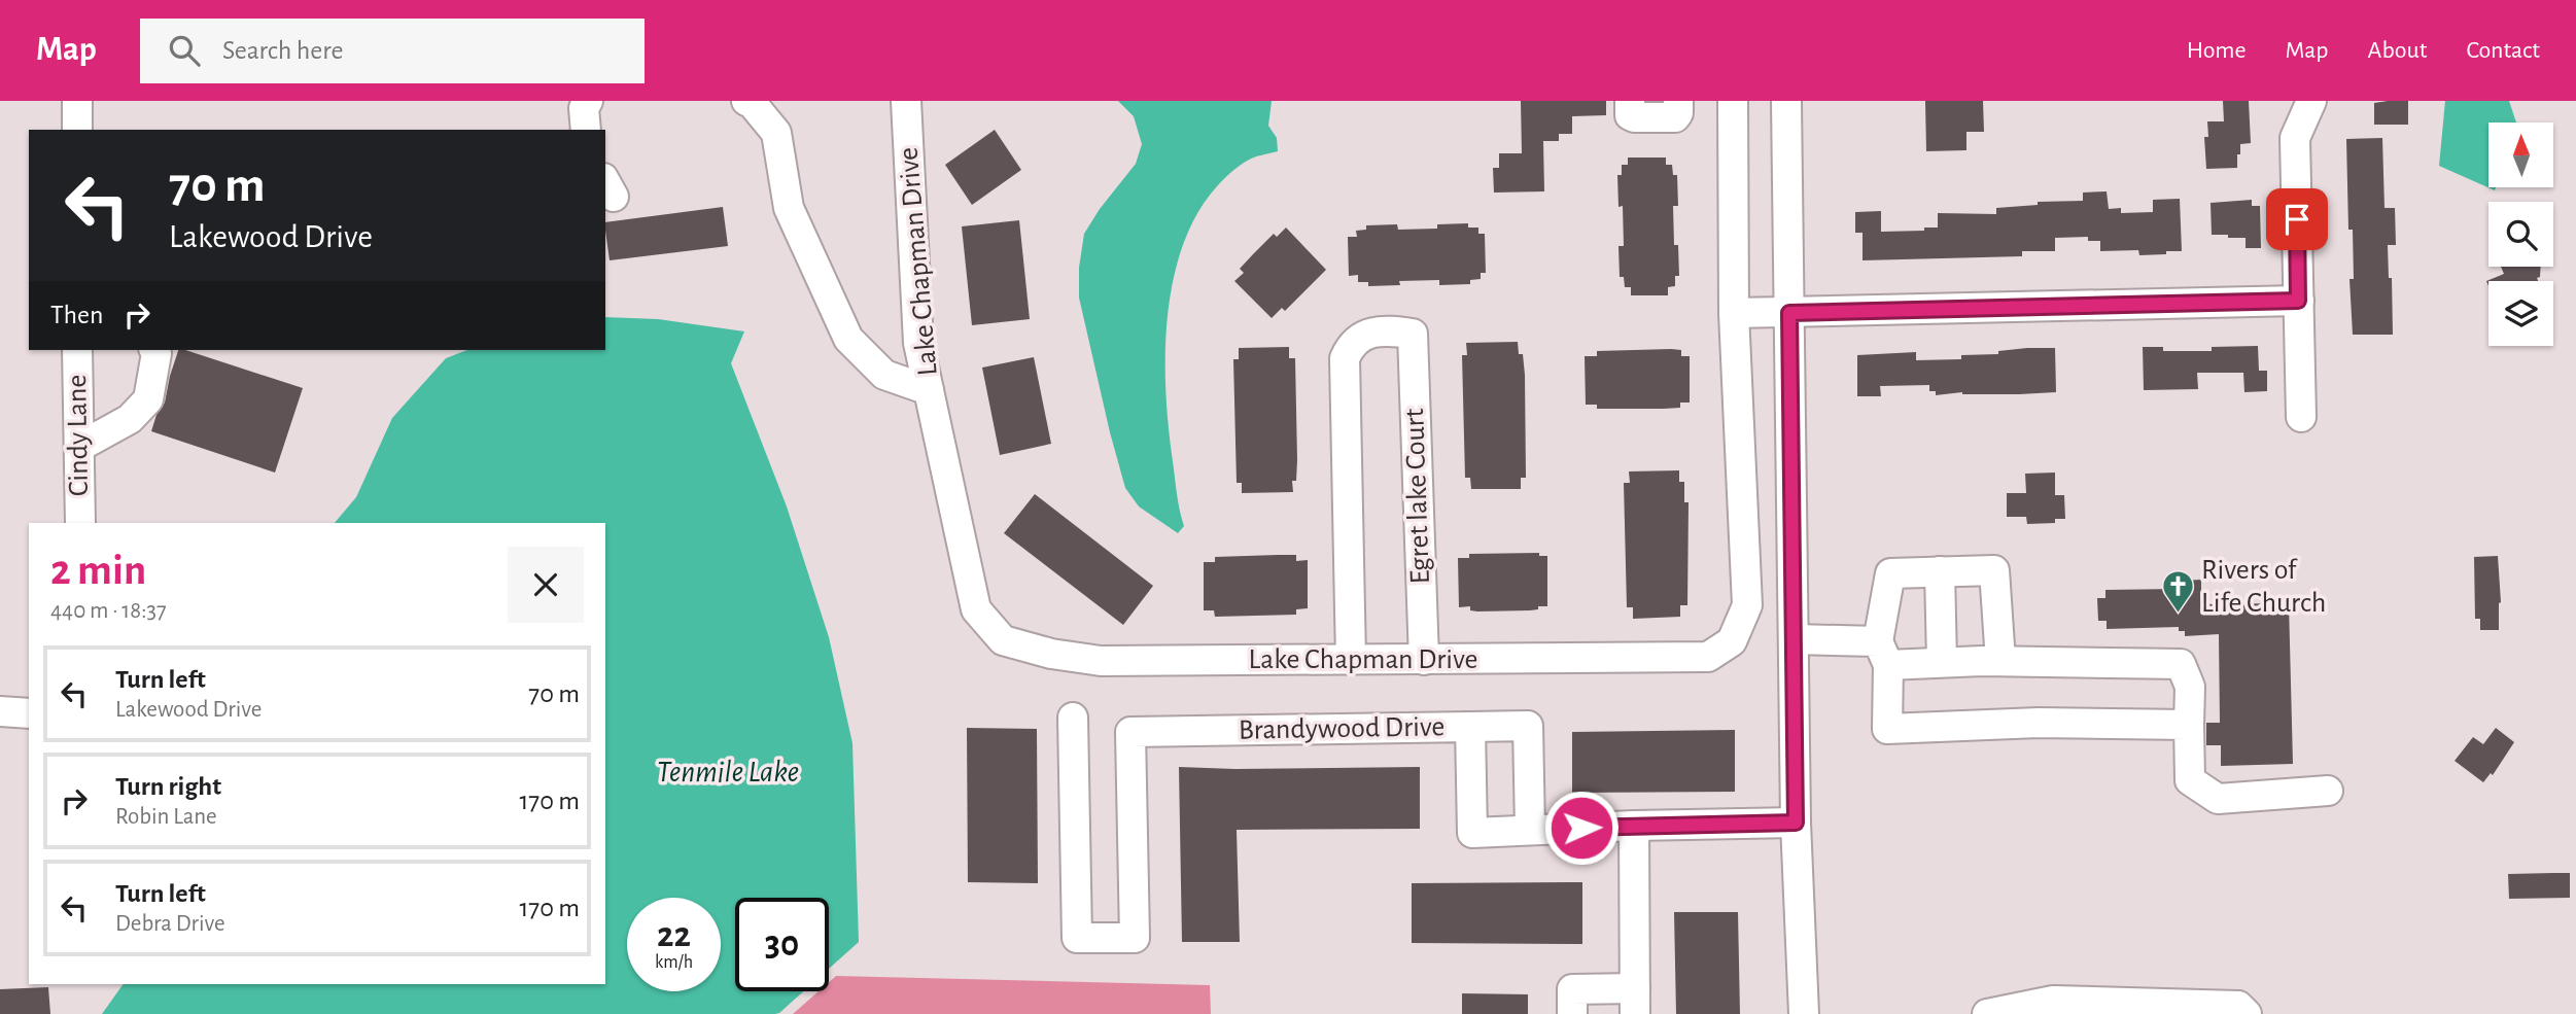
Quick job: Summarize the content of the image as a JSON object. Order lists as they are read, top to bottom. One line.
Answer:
{"streets":{"street":["Lake Chapman Drive","Cindy Lane","Egret lake Court","Brandywood Drive"]},"crossings":[["Lake Chapman Drive","Egret lake Court"]],"water":["Tenmile Lake"],"places":{"church":["Rivers of Life Church"]},"north":"top","page":{"header":"Map","search":"Search here","nav":["Home","Map","About","Contact"],"turn":["70 m","Lakewood Drive"],"then":"Then","heading":["2 min","440 m · 18:37"],"list":[{"name":"Turn left","note":"Lakewood Drive","value":"70 m"},{"name":"Turn right","note":"Robin Lane","value":"170 m"},{"name":"Turn left","note":"Debra Drive","value":"170 m"}],"speed":"22 km/h","limit":"30"}}
